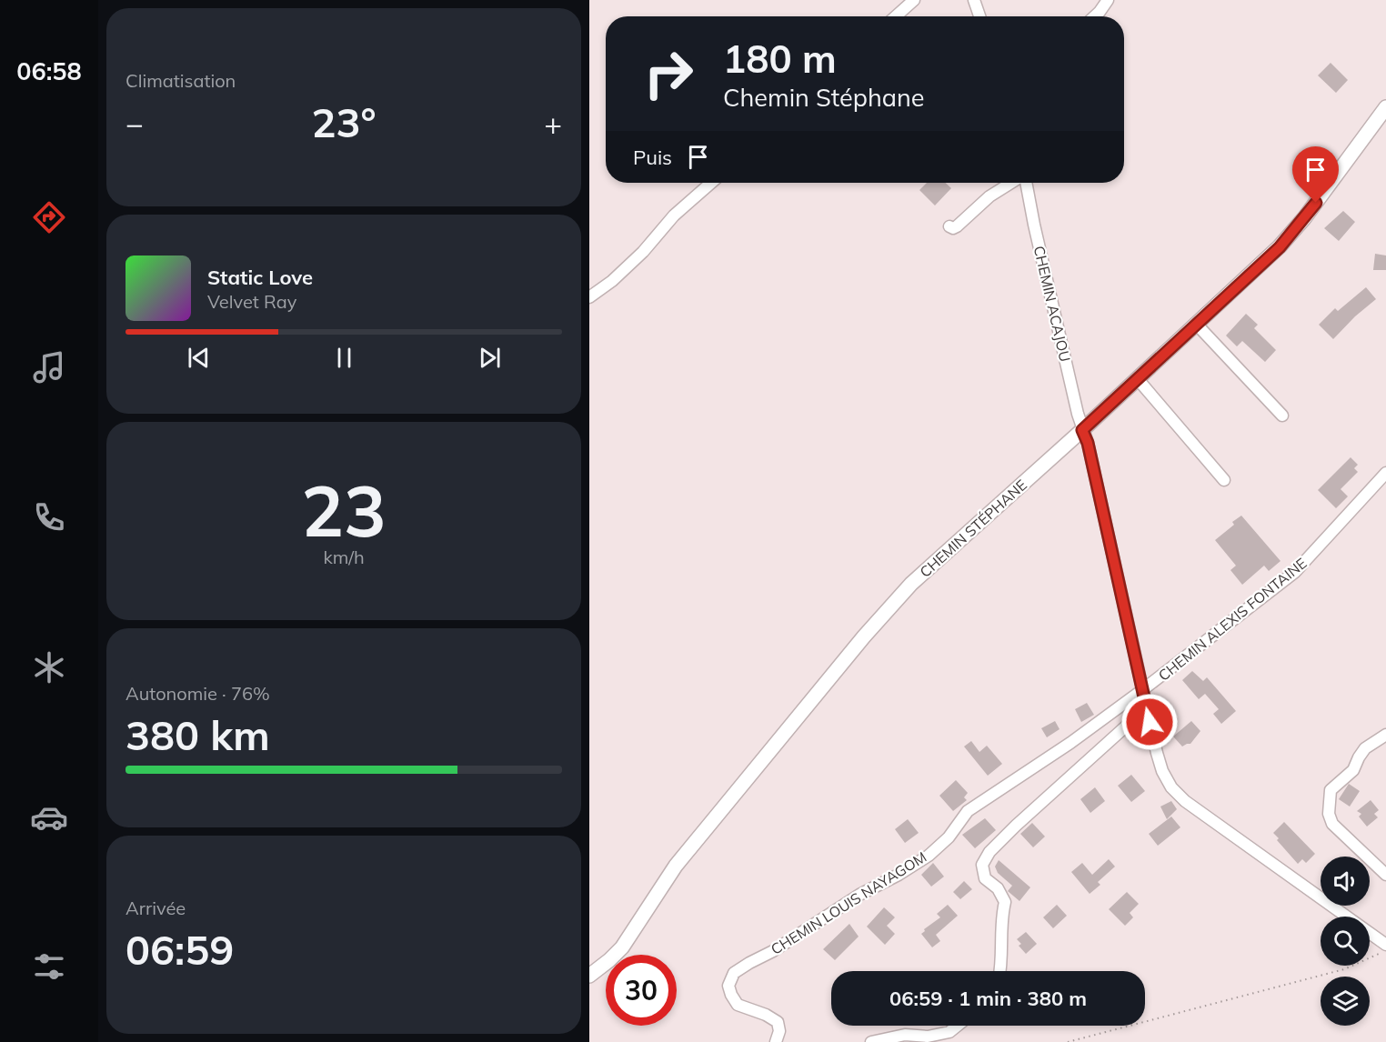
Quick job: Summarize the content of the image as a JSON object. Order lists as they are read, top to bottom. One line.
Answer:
{"streets":{"main road":["CHEMIN STÉPHANE"],"street":["CHEMIN ACAJOU","CHEMIN ALEXIS FONTAINE","CHEMIN LOUIS NAYAGOM"]},"crossings":[["CHEMIN ACAJOU","CHEMIN STÉPHANE"],["CHEMIN ACAJOU","CHEMIN ALEXIS FONTAINE"],["CHEMIN ACAJOU","CHEMIN LOUIS NAYAGOM"],["CHEMIN ALEXIS FONTAINE","CHEMIN LOUIS NAYAGOM"]],"page":{"tabs":"06:58","tile":["Climatisation",["23","km/h"],["Autonomie · 76%","380 km"],["Arrivée","06:59"]],"turn":["180 m","Chemin Stéphane"],"heat":["−","23°","+"],"then":"Puis","song":["Static Love","Velvet Ray"],"limit":"30","trip":"06:59 · 1 min · 380 m"}}
